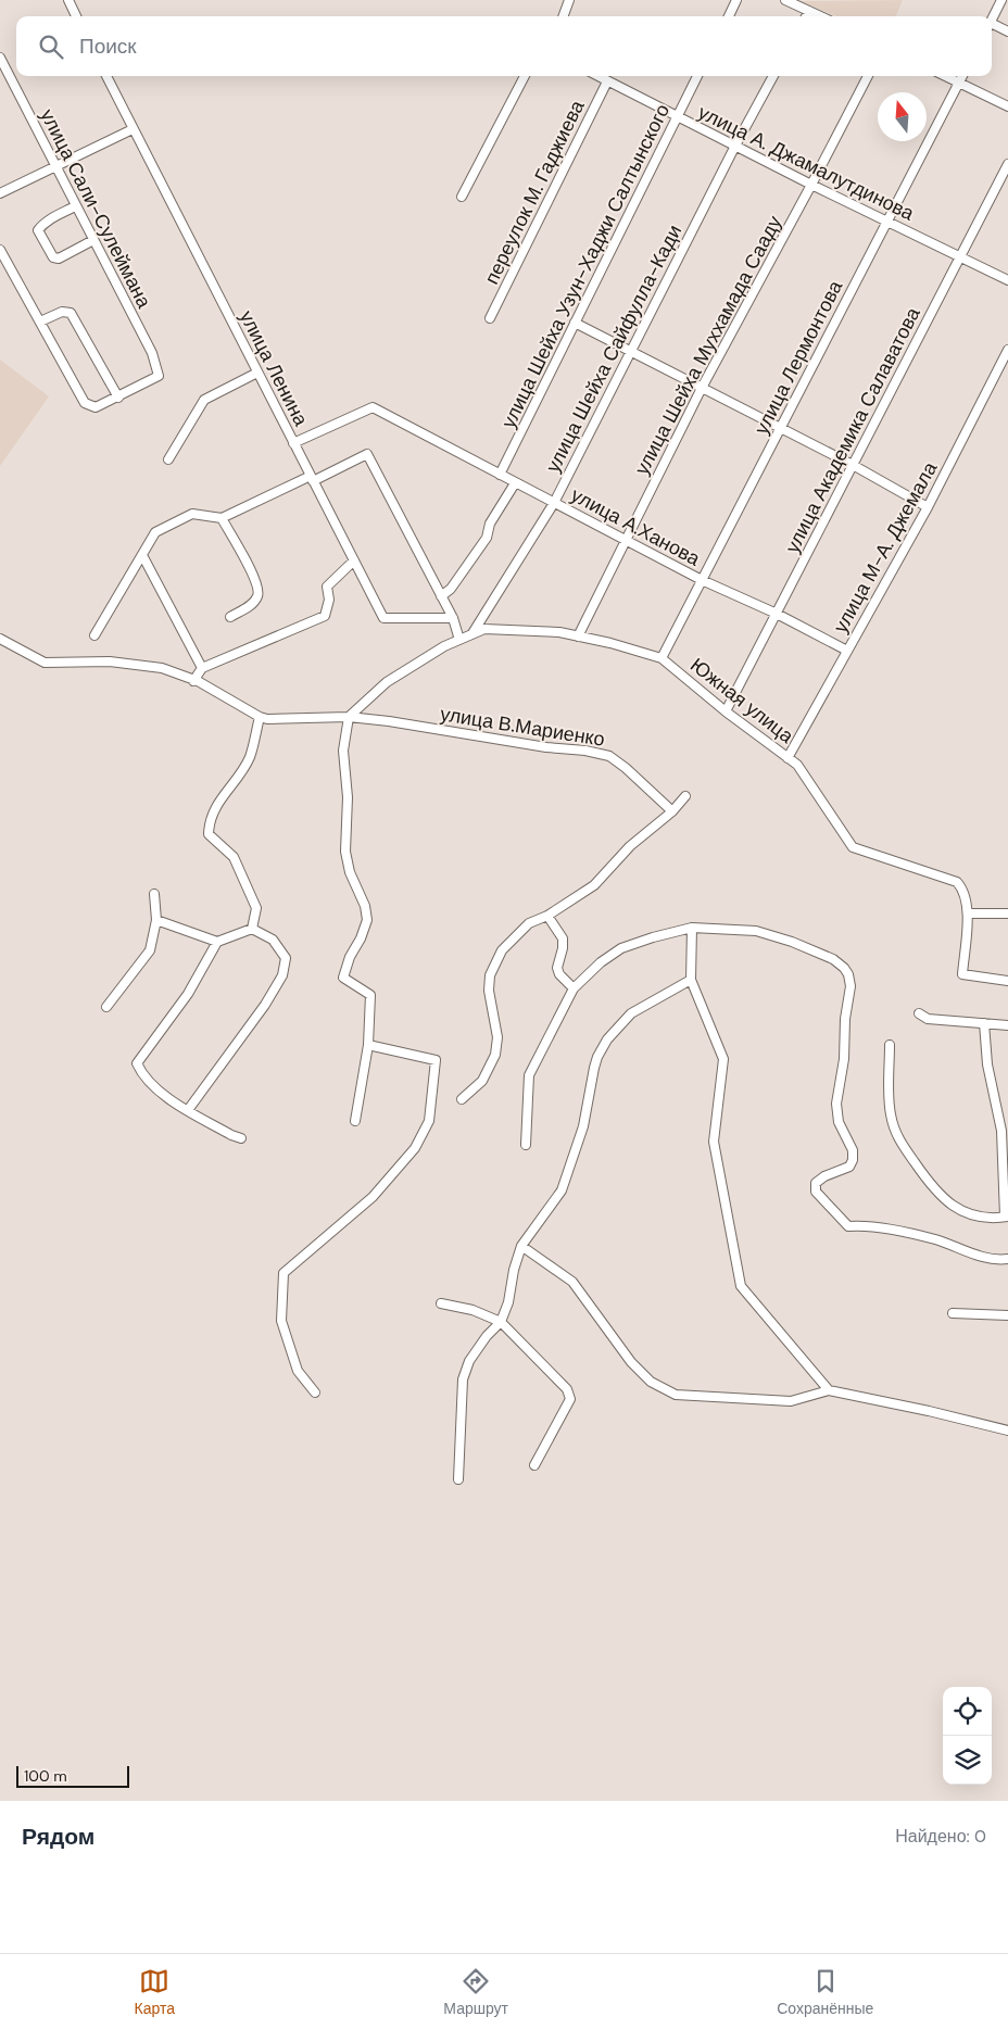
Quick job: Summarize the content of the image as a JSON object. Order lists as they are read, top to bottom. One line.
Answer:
{"streets":{"street":["улица А. Джамалутдинова","переулок М. Гаджиева","улица Сали-Сулеймана","улица Шейха Узун-Хаджи Салтынского","улица Шейха Муххамада Сааду","улица Шейха Сайфулла-Кади","улица Лермонтова","улица Ленина","улица Академика Салаватова","улица А.Ханова","улица М-А. Джемала","Южная улица","улица В.Мариенко"]},"crossings":[["улица А. Джамалутдинова","переулок М. Гаджиева"],["улица А. Джамалутдинова","улица Шейха Узун-Хаджи Салтынского"],["улица А. Джамалутдинова","улица Шейха Муххамада Сааду"],["улица А. Джамалутдинова","улица Шейха Сайфулла-Кади"],["улица А. Джамалутдинова","улица Лермонтова"],["улица А. Джамалутдинова","улица Академика Салаватова"],["улица Шейха Узун-Хаджи Салтынского","улица А.Ханова"],["улица Шейха Муххамада Сааду","улица А.Ханова"],["улица Шейха Муххамада Сааду","Южная улица"],["улица Шейха Сайфулла-Кади","улица А.Ханова"],["улица Шейха Сайфулла-Кади","Южная улица"],["улица Лермонтова","улица А.Ханова"],["улица Лермонтова","Южная улица"],["улица Ленина","улица А.Ханова"],["улица Академика Салаватова","улица А.Ханова"],["улица Академика Салаватова","Южная улица"],["улица А.Ханова","улица М-А. Джемала"],["улица М-А. Джемала","Южная улица"],["Южная улица","улица В.Мариенко"]],"scale_bar":"100 m","north":"top","page":{"search":"Поиск","scale":"100 m","heading":["Рядом","Найдено: 0"],"nav":["Карта","Маршрут","Сохранённые"]}}
